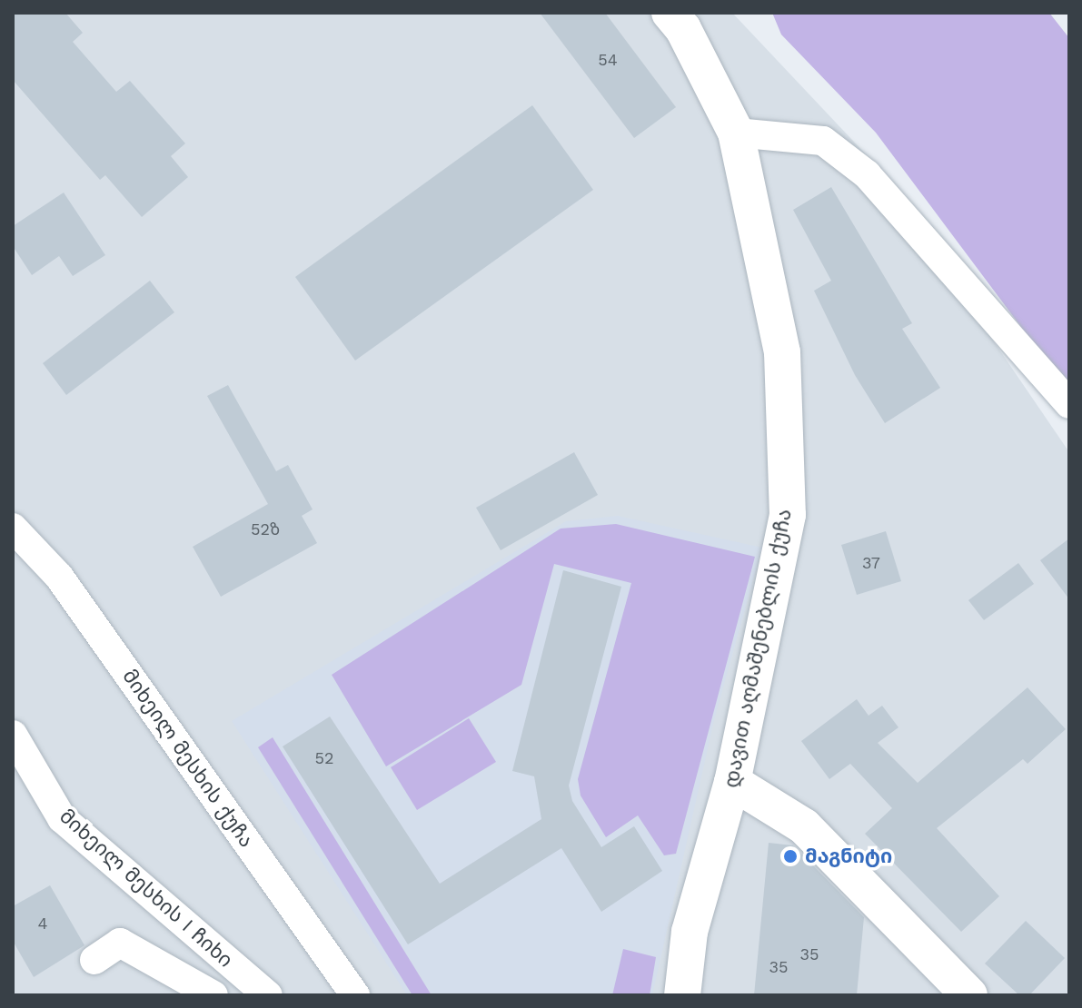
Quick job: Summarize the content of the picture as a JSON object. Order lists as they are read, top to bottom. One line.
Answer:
{"streets":{"street":["დავით აღმაშენებლის ქუჩა","მიხეილ მესხის ქუჩა","მიხეილ მესხის I ჩიხი"]},"places":["მაგნიტი"],"house_numbers":["54","52ზ","37","52","4","35","35"]}
